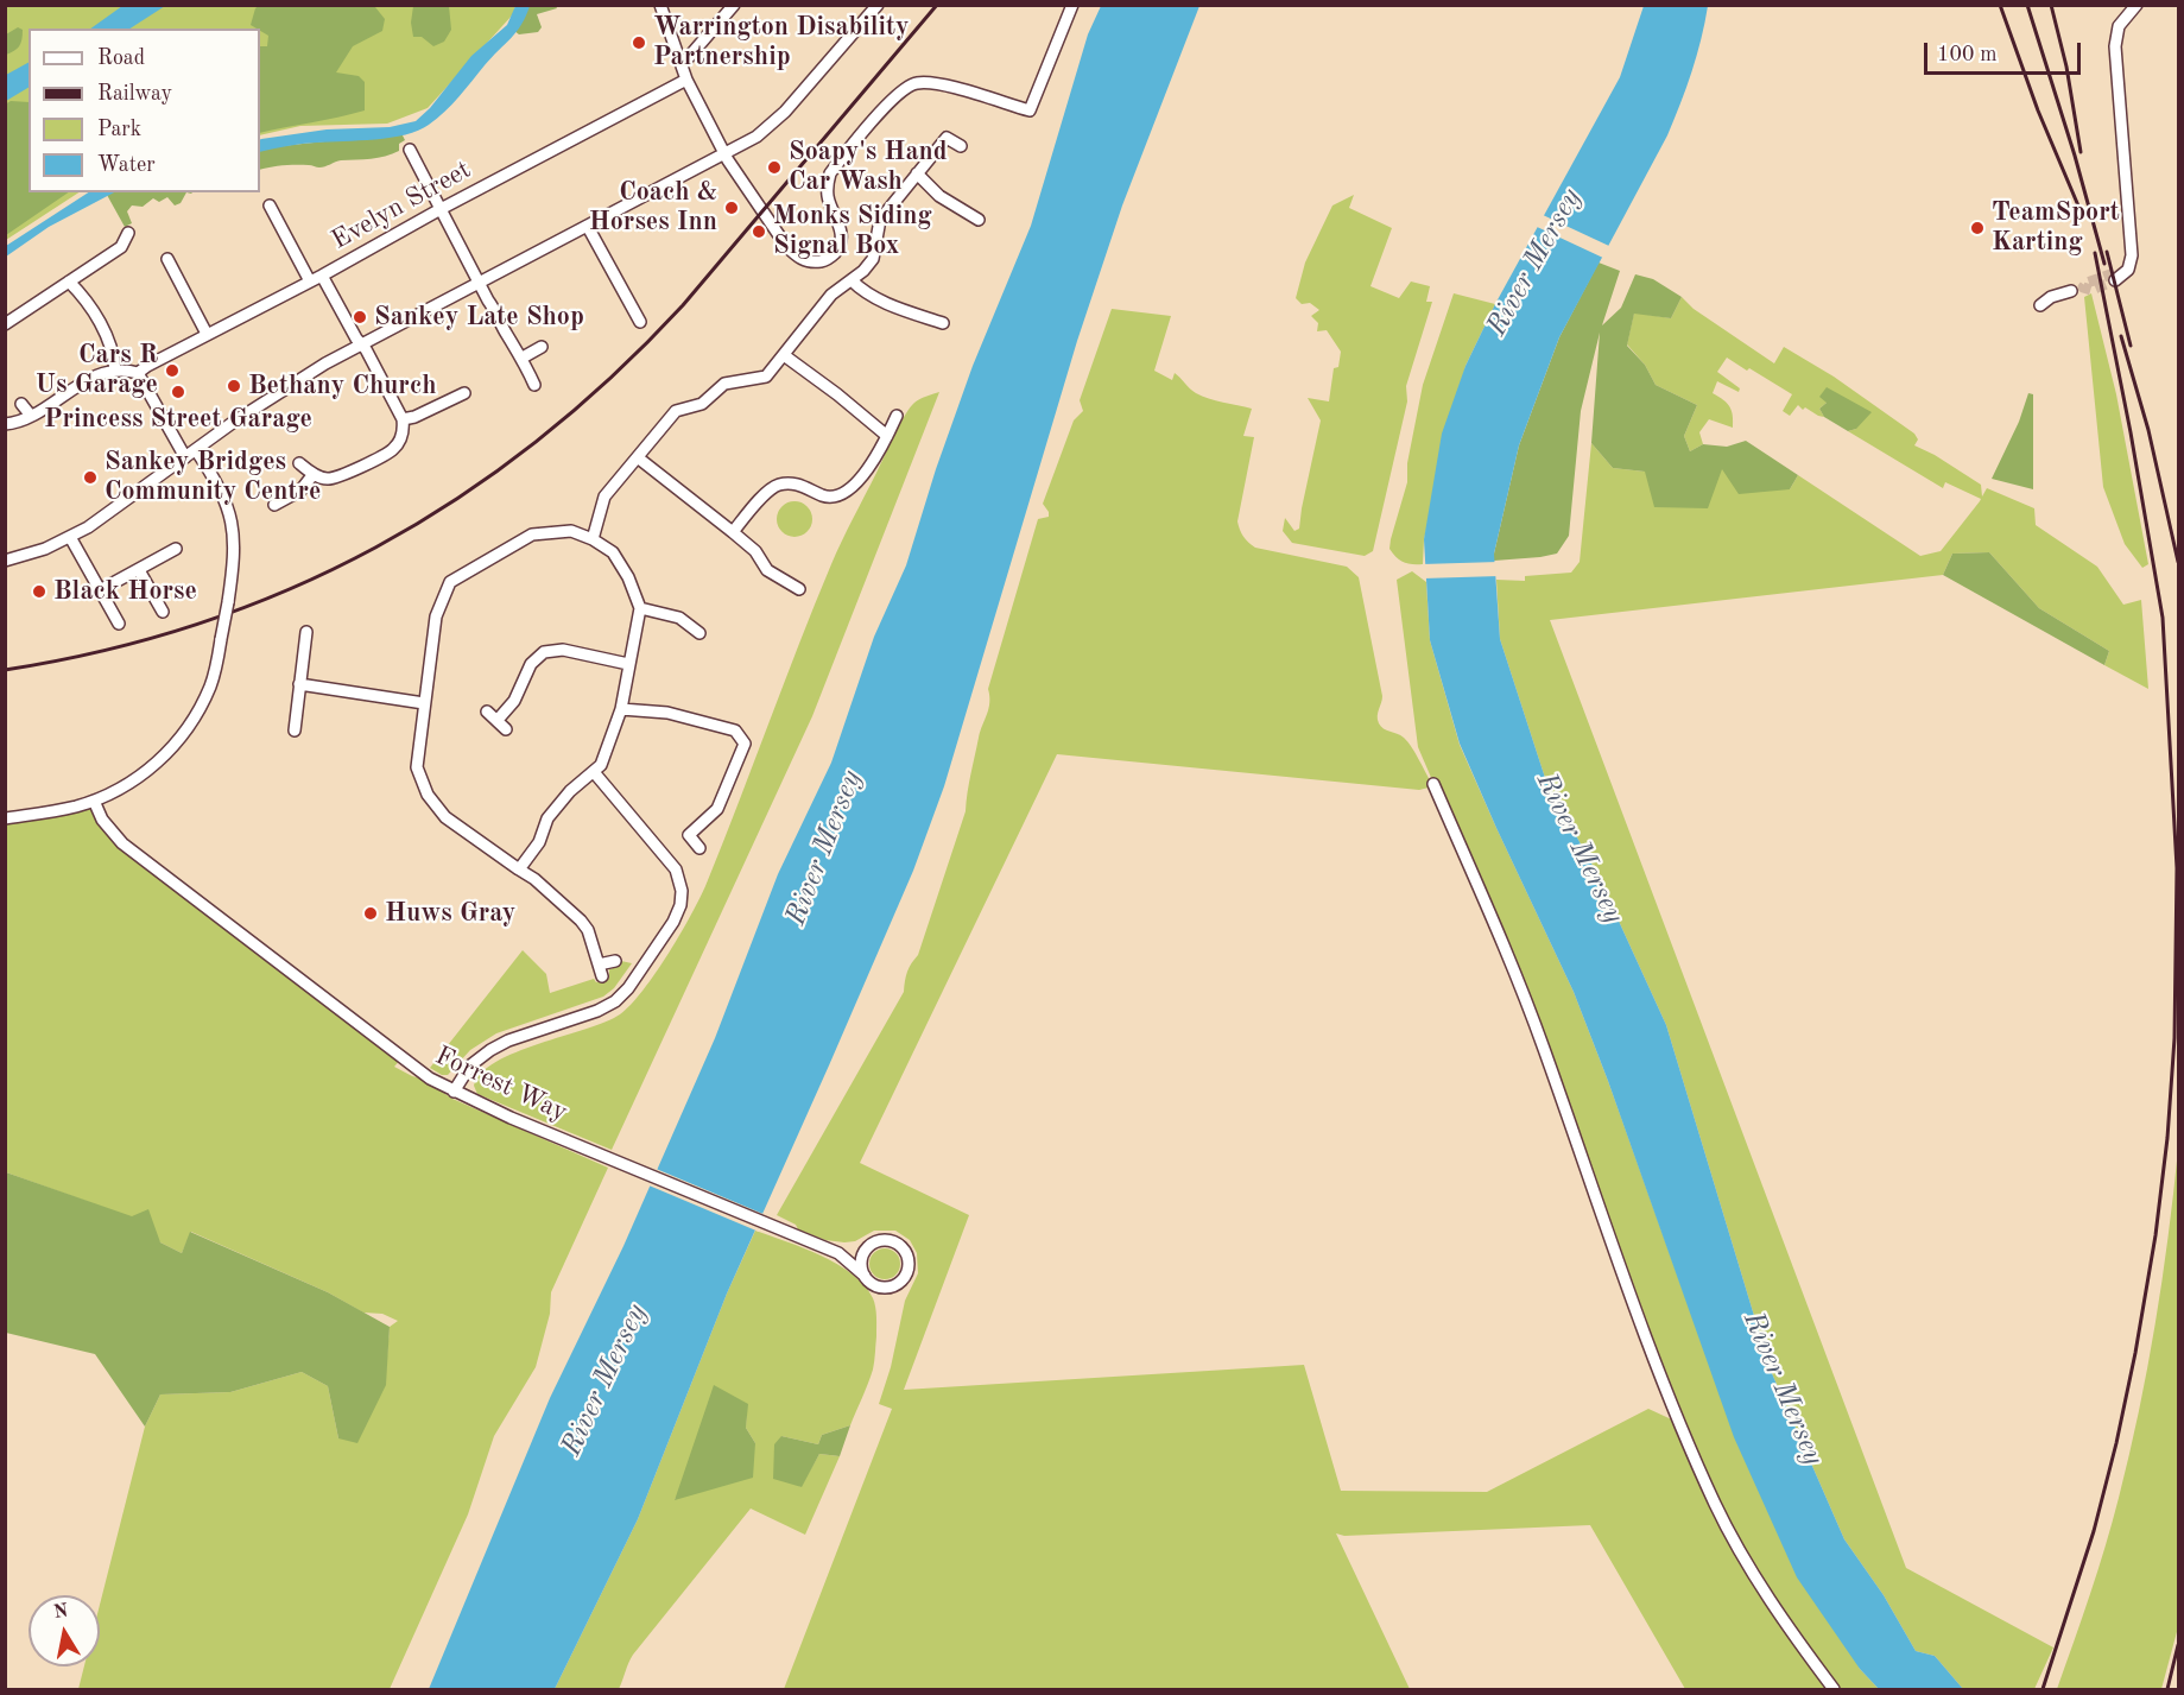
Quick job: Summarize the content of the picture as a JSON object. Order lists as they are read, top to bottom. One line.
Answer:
{"streets":{"street":["Evelyn Street","Forrest Way"]},"water":["River Mersey"],"places":["Warrington Disability Partnership","Soapy's Hand Car Wash","Coach & Horses Inn","TeamSport Karting","Monks Siding Signal Box","Sankey Late Shop","Cars R Us Garage","Bethany Church","Princess Street Garage","Sankey Bridges Community Centre","Black Horse","Huws Gray"],"legend":["Road","Railway","Park","Water"],"scale_bar":"100 m","north":"top"}
